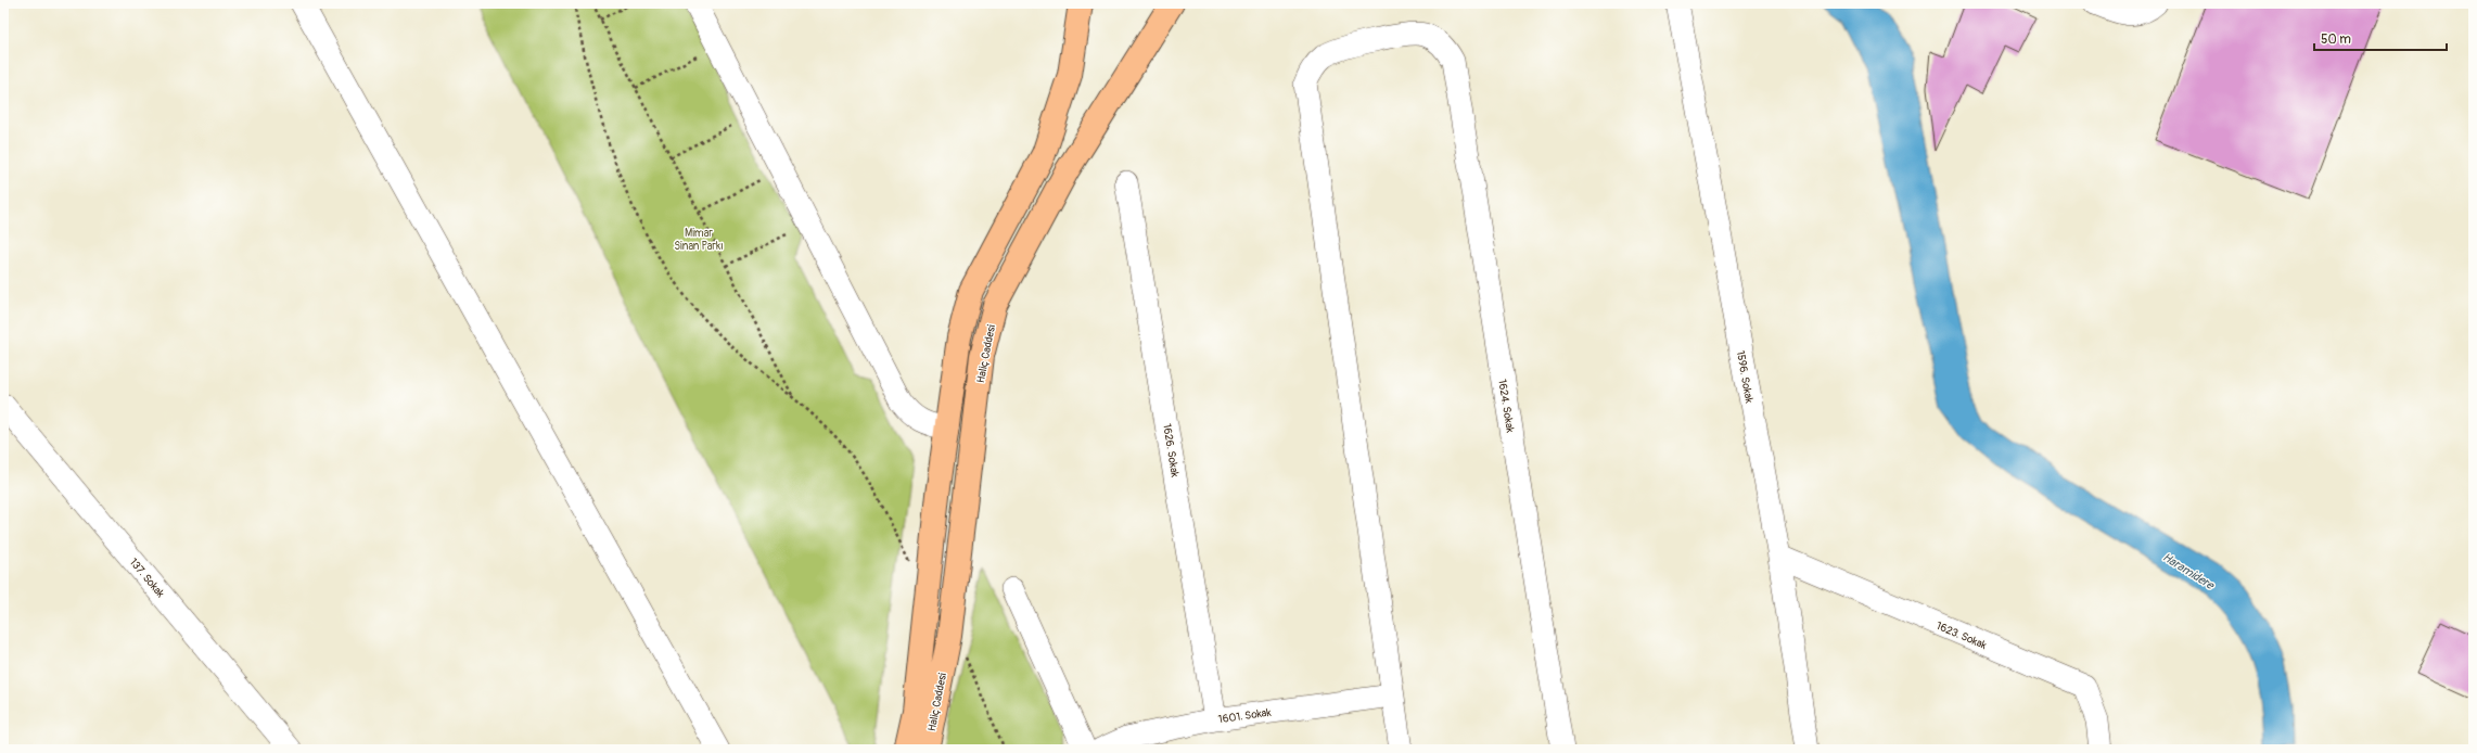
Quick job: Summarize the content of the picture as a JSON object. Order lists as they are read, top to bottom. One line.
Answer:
{"streets":{"main road":["Haliç Caddesi"],"street":["1596. Sokak","1624. Sokak","1626. Sokak","137. Sokak","1623. Sokak","1601. Sokak"]},"crossings":[["1596. Sokak","1623. Sokak"],["1624. Sokak","1601. Sokak"],["1626. Sokak","1601. Sokak"]],"water":["Haramidere"],"parks":["Mimar Sinan Parkı"],"scale_bar":"50 m"}
